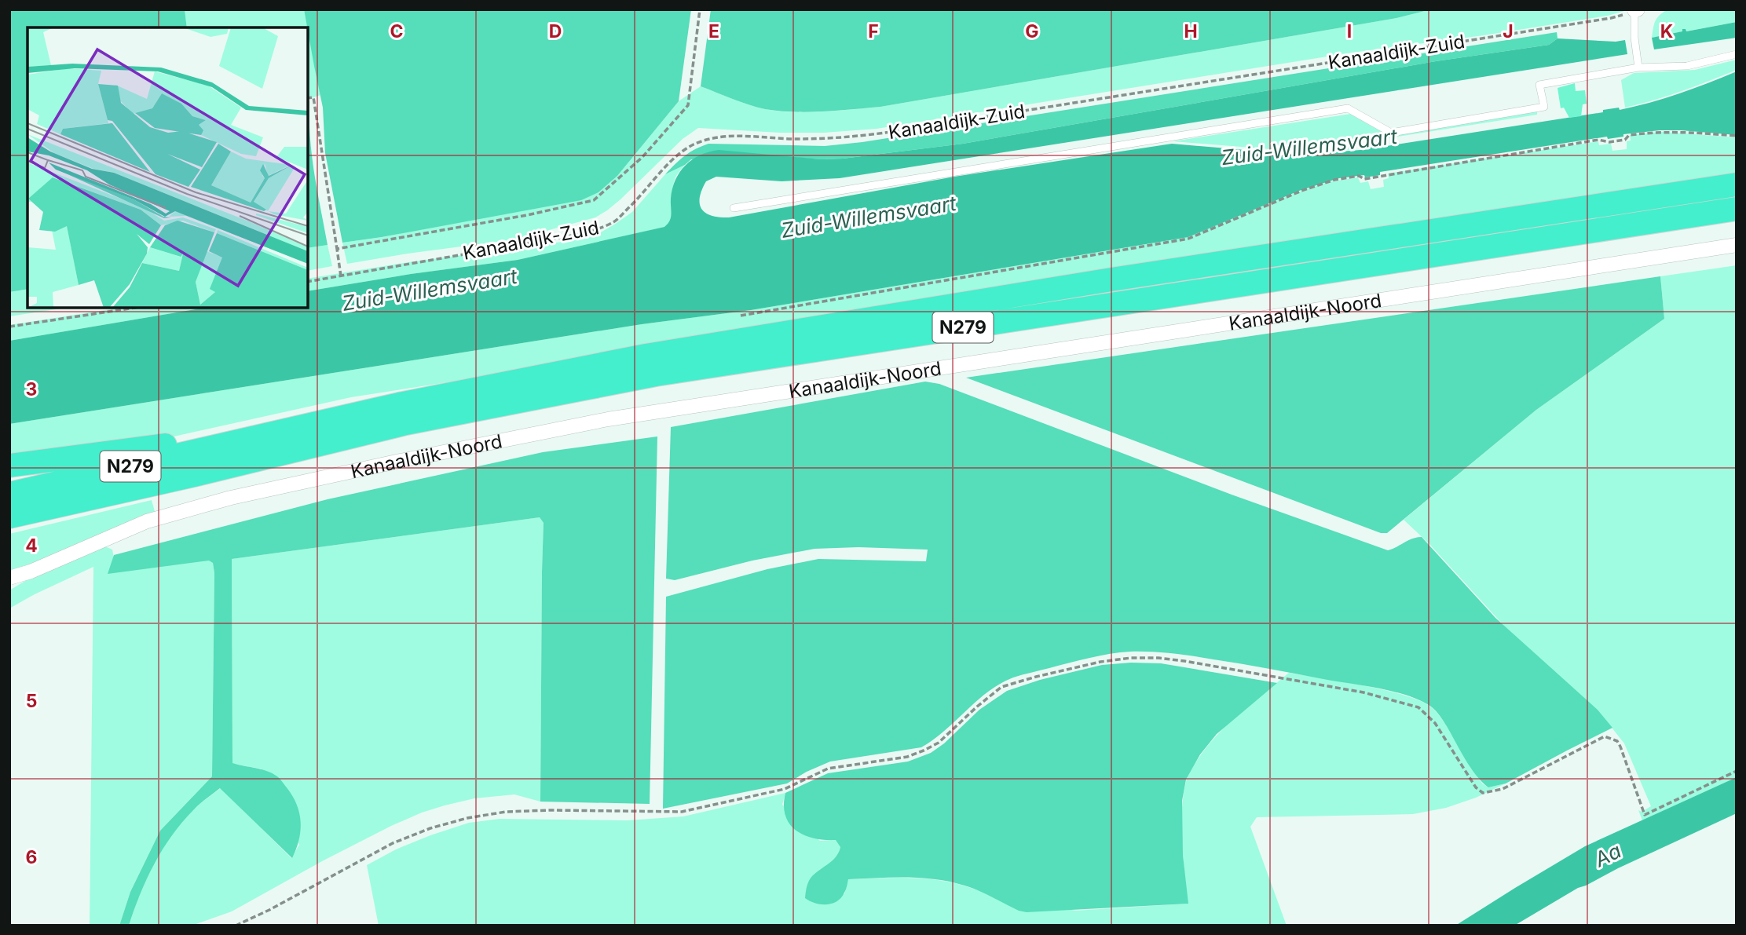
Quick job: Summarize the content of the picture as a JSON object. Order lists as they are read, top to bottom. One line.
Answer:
{"streets":{"highway":["Kanaaldijk-Noord","N279"],"path":["Kanaaldijk-Zuid"]},"water":["Zuid-Willemsvaart","Aa"],"grid":{"columns":["C","D","E","F","G","H","I","J","K"],"rows":["3","4","5","6"]}}
